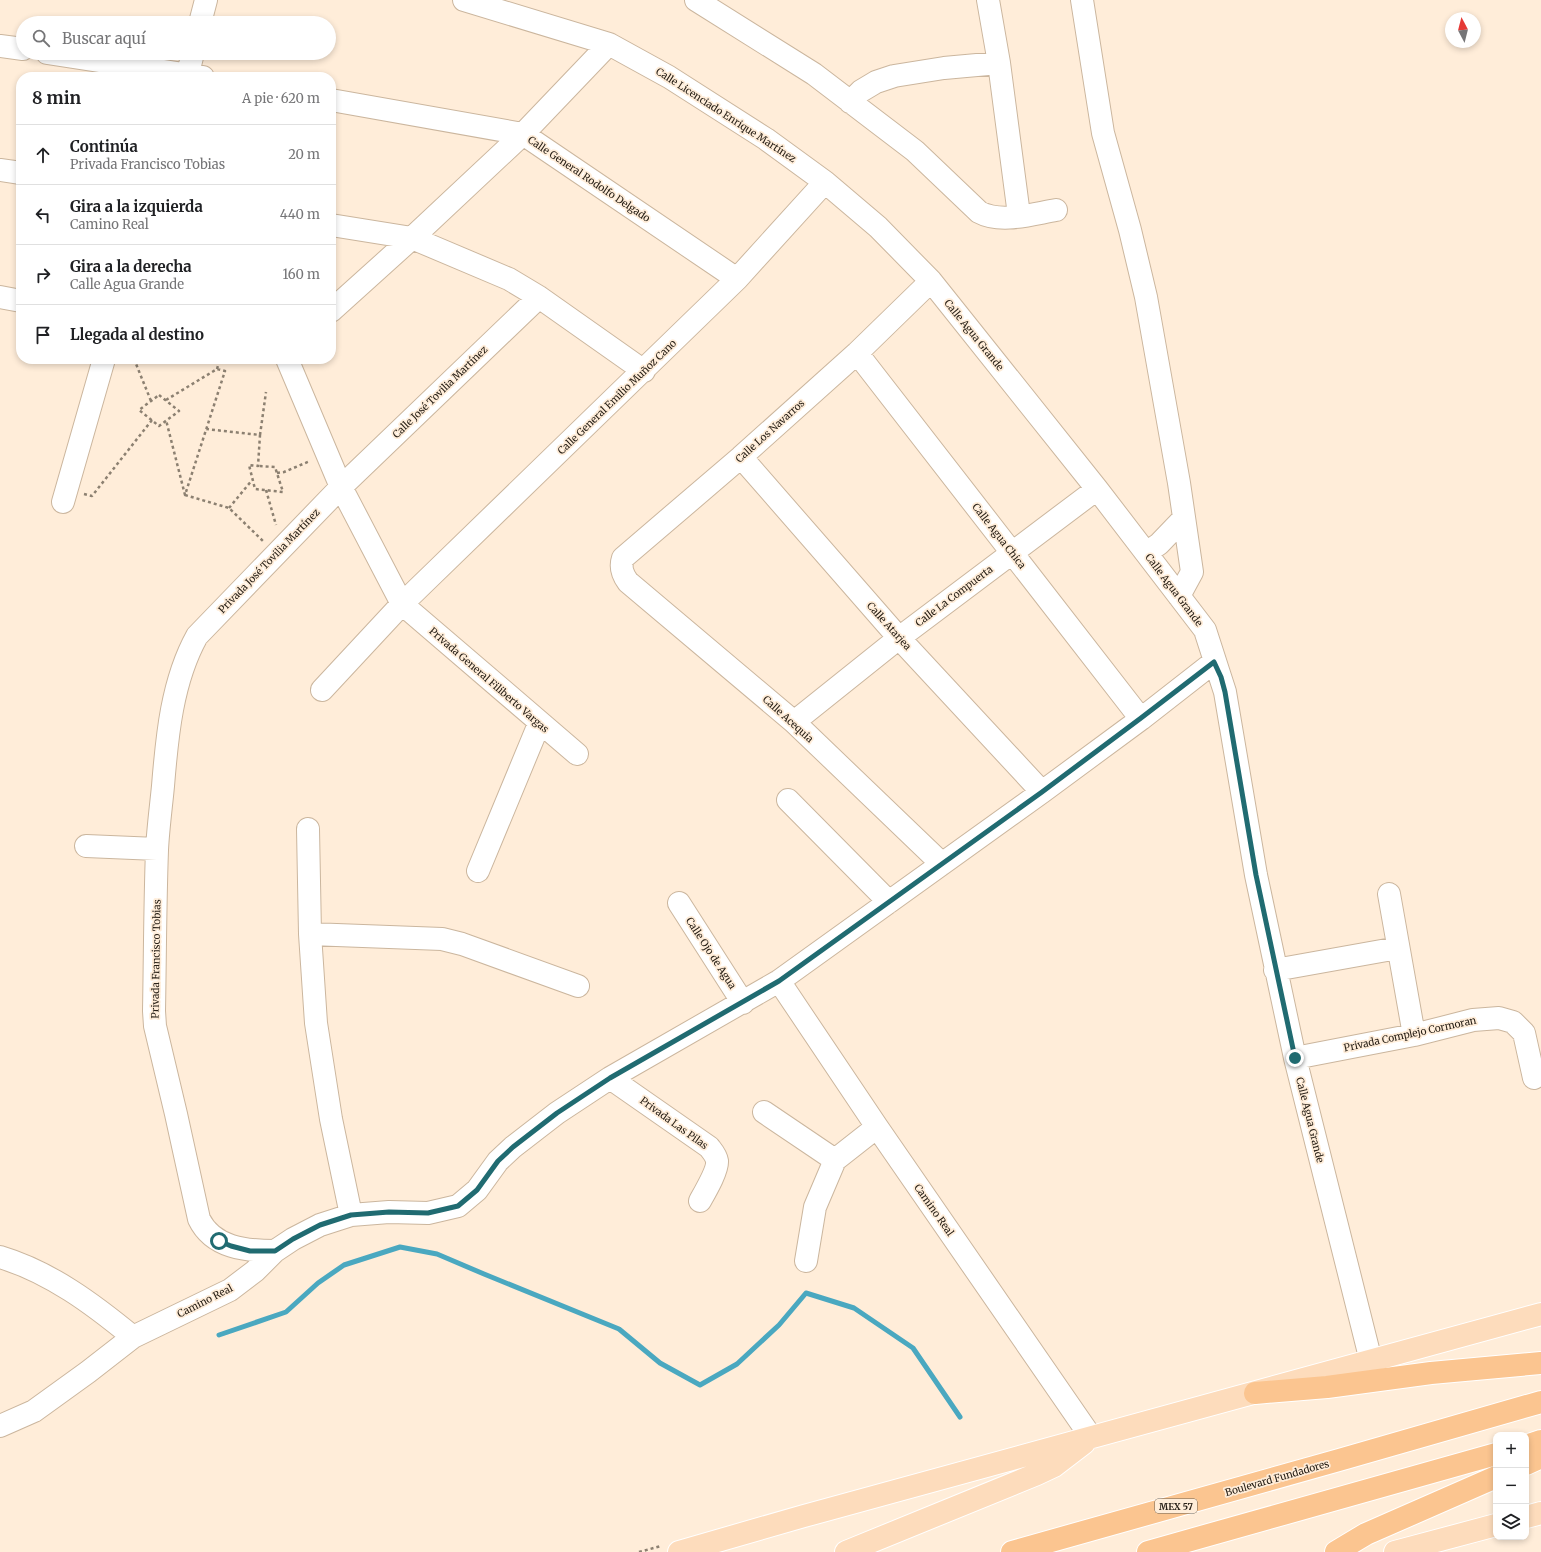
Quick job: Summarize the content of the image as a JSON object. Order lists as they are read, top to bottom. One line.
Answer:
{"streets":{"highway":["Boulevard Fundadores","MEX 57"],"street":["Calle Licenciado Enrique Martínez","Calle General Rodolfo Delgado","Calle Agua Grande","Calle José Tovilia Martínez","Calle General Emilio Muñoz Cano","Calle Los Navarros","Calle Agua Chica","Privada José Tovilia Martínez","Calle La Compuerta","Calle Atarjea","Privada General Filiberto Vargas","Calle Acequia","Calle Ojo de Agua","Privada Francisco Tobias","Privada Complejo Cormoran","Privada Las Pilas","Camino Real"]},"crossings":[["Calle Licenciado Enrique Martínez","Calle Agua Grande"],["Calle Licenciado Enrique Martínez","Calle General Emilio Muñoz Cano"],["Calle Licenciado Enrique Martínez","Calle Los Navarros"],["Calle General Rodolfo Delgado","Calle General Emilio Muñoz Cano"],["Calle Agua Grande","Calle Los Navarros"],["Calle Agua Grande","Calle La Compuerta"],["Calle Agua Grande","Privada Complejo Cormoran"],["Calle Agua Grande","Camino Real"],["Calle José Tovilia Martínez","Privada José Tovilia Martínez"],["Calle General Emilio Muñoz Cano","Privada General Filiberto Vargas"],["Calle Los Navarros","Calle Agua Chica"],["Calle Los Navarros","Calle Atarjea"],["Calle Los Navarros","Calle Acequia"],["Calle Agua Chica","Calle La Compuerta"],["Calle Agua Chica","Camino Real"],["Privada José Tovilia Martínez","Privada Francisco Tobias"],["Calle La Compuerta","Calle Atarjea"],["Calle La Compuerta","Calle Acequia"],["Calle Atarjea","Camino Real"],["Calle Acequia","Camino Real"],["Calle Ojo de Agua","Camino Real"],["Privada Francisco Tobias","Camino Real"],["Privada Las Pilas","Camino Real"]],"north":"top","page":{"search":"Buscar aquí","heading":["8 min","A pie · 620 m"],"list":[["Continúa","Privada Francisco Tobias","20 m"],["Gira a la izquierda","Camino Real","440 m"],["Gira a la derecha","Calle Agua Grande","160 m"],"Llegada al destino"],"map_buttons":["+","−"]}}
